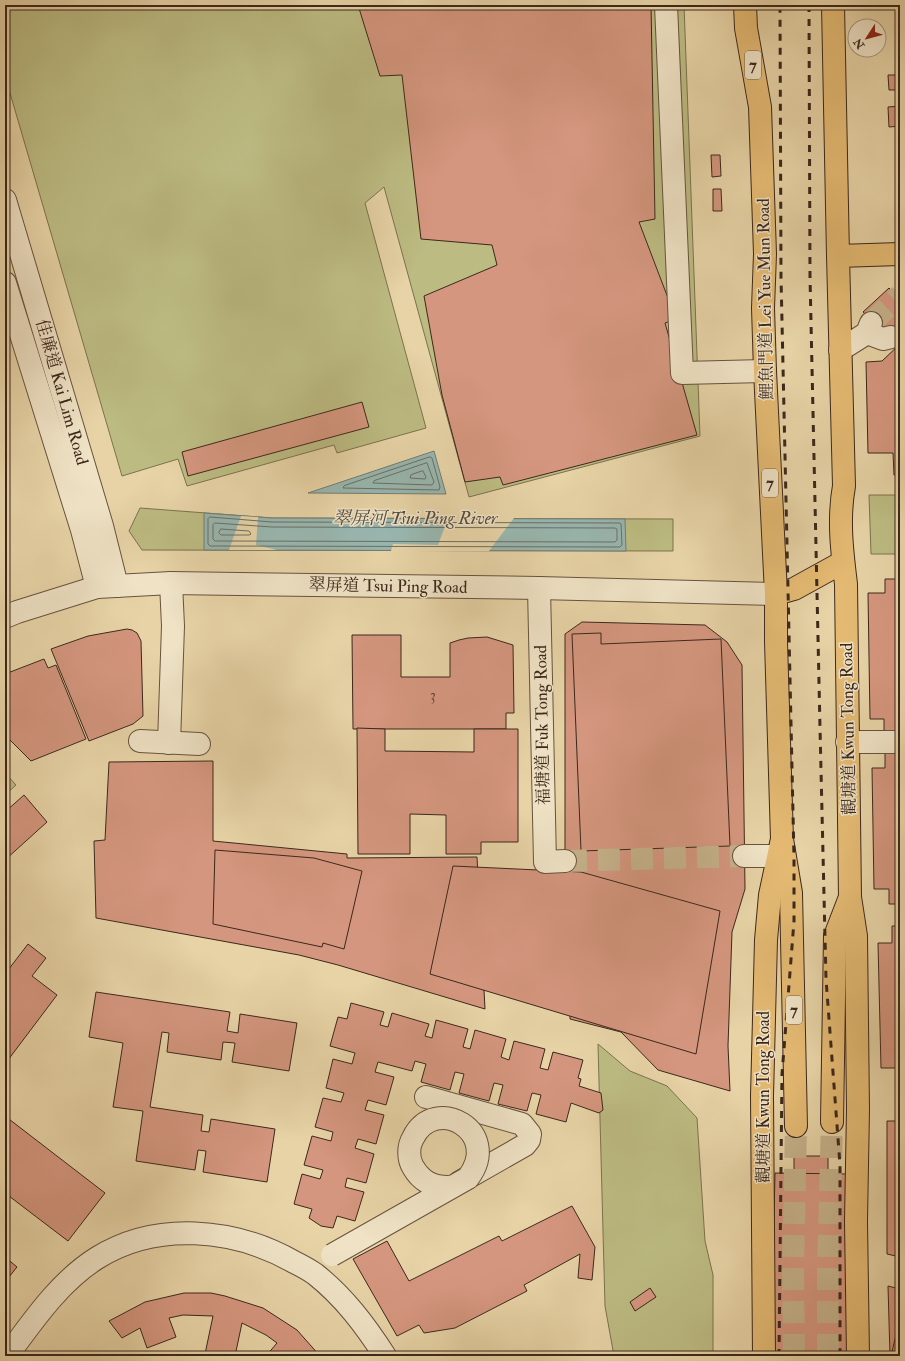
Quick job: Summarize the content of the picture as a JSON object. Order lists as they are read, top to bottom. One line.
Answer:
{"streets":{"main road":["7","鯉魚門道 Lei Yue Mun Road","觀塘道 Kwun Tong Road"],"street":["佳廉道 Kai Lim Road","翠屏道 Tsui Ping Road","福塘道 Fuk Tong Road"]},"crossings":[["鯉魚門道 Lei Yue Mun Road","翠屏道 Tsui Ping Road"],["鯉魚門道 Lei Yue Mun Road","觀塘道 Kwun Tong Road"],["佳廉道 Kai Lim Road","翠屏道 Tsui Ping Road"],["翠屏道 Tsui Ping Road","福塘道 Fuk Tong Road"],["翠屏道 Tsui Ping Road","觀塘道 Kwun Tong Road"]],"water":["翠屏河 Tsui Ping River"],"house_numbers":["3"],"north":"bottom left"}
